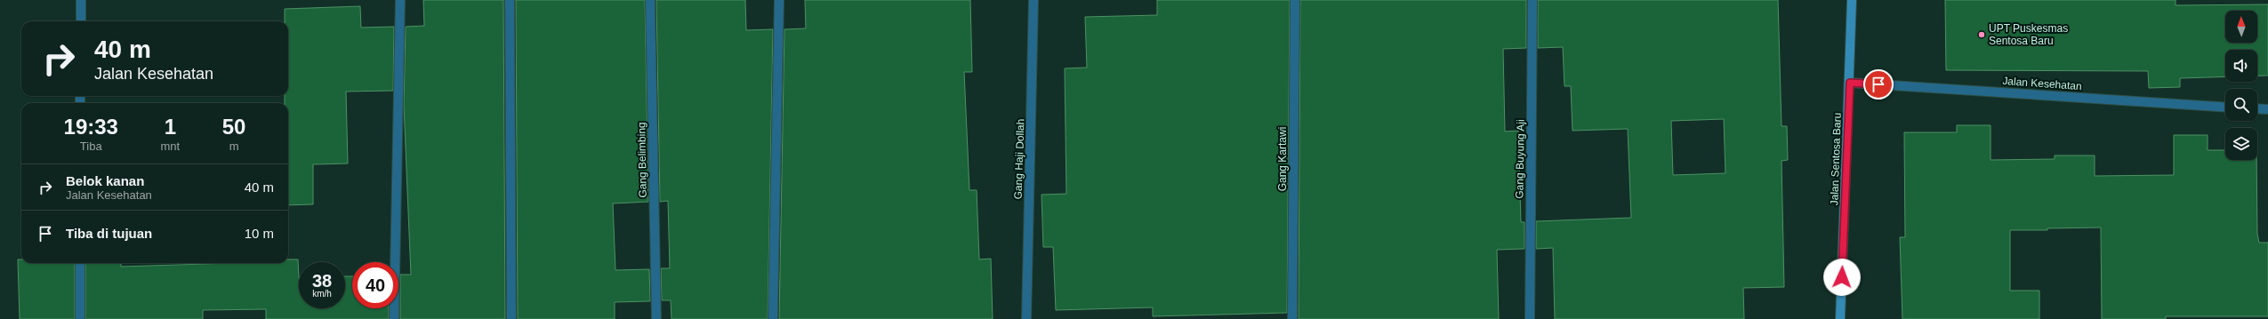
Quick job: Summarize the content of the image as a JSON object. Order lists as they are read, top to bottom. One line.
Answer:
{"streets":{"street":["Jalan Kesehatan","Gang Haji Dollah","Gang Kartawi","Gang Buyung Aji","Jalan Sentosa Baru","Gang Belimbing"]},"crossings":[["Jalan Kesehatan","Jalan Sentosa Baru"]],"places":["UPT Puskesmas Sentosa Baru"],"north":"top","page":{"turn":["40 m","Jalan Kesehatan"],"eta":["19:33","Tiba","1","mnt","50","m"],"list":[{"name":"Belok kanan","note":"Jalan Kesehatan","value":"40 m"},{"name":"Tiba di tujuan","value":"10 m"}],"speed":"38 km/h","limit":"40"}}
